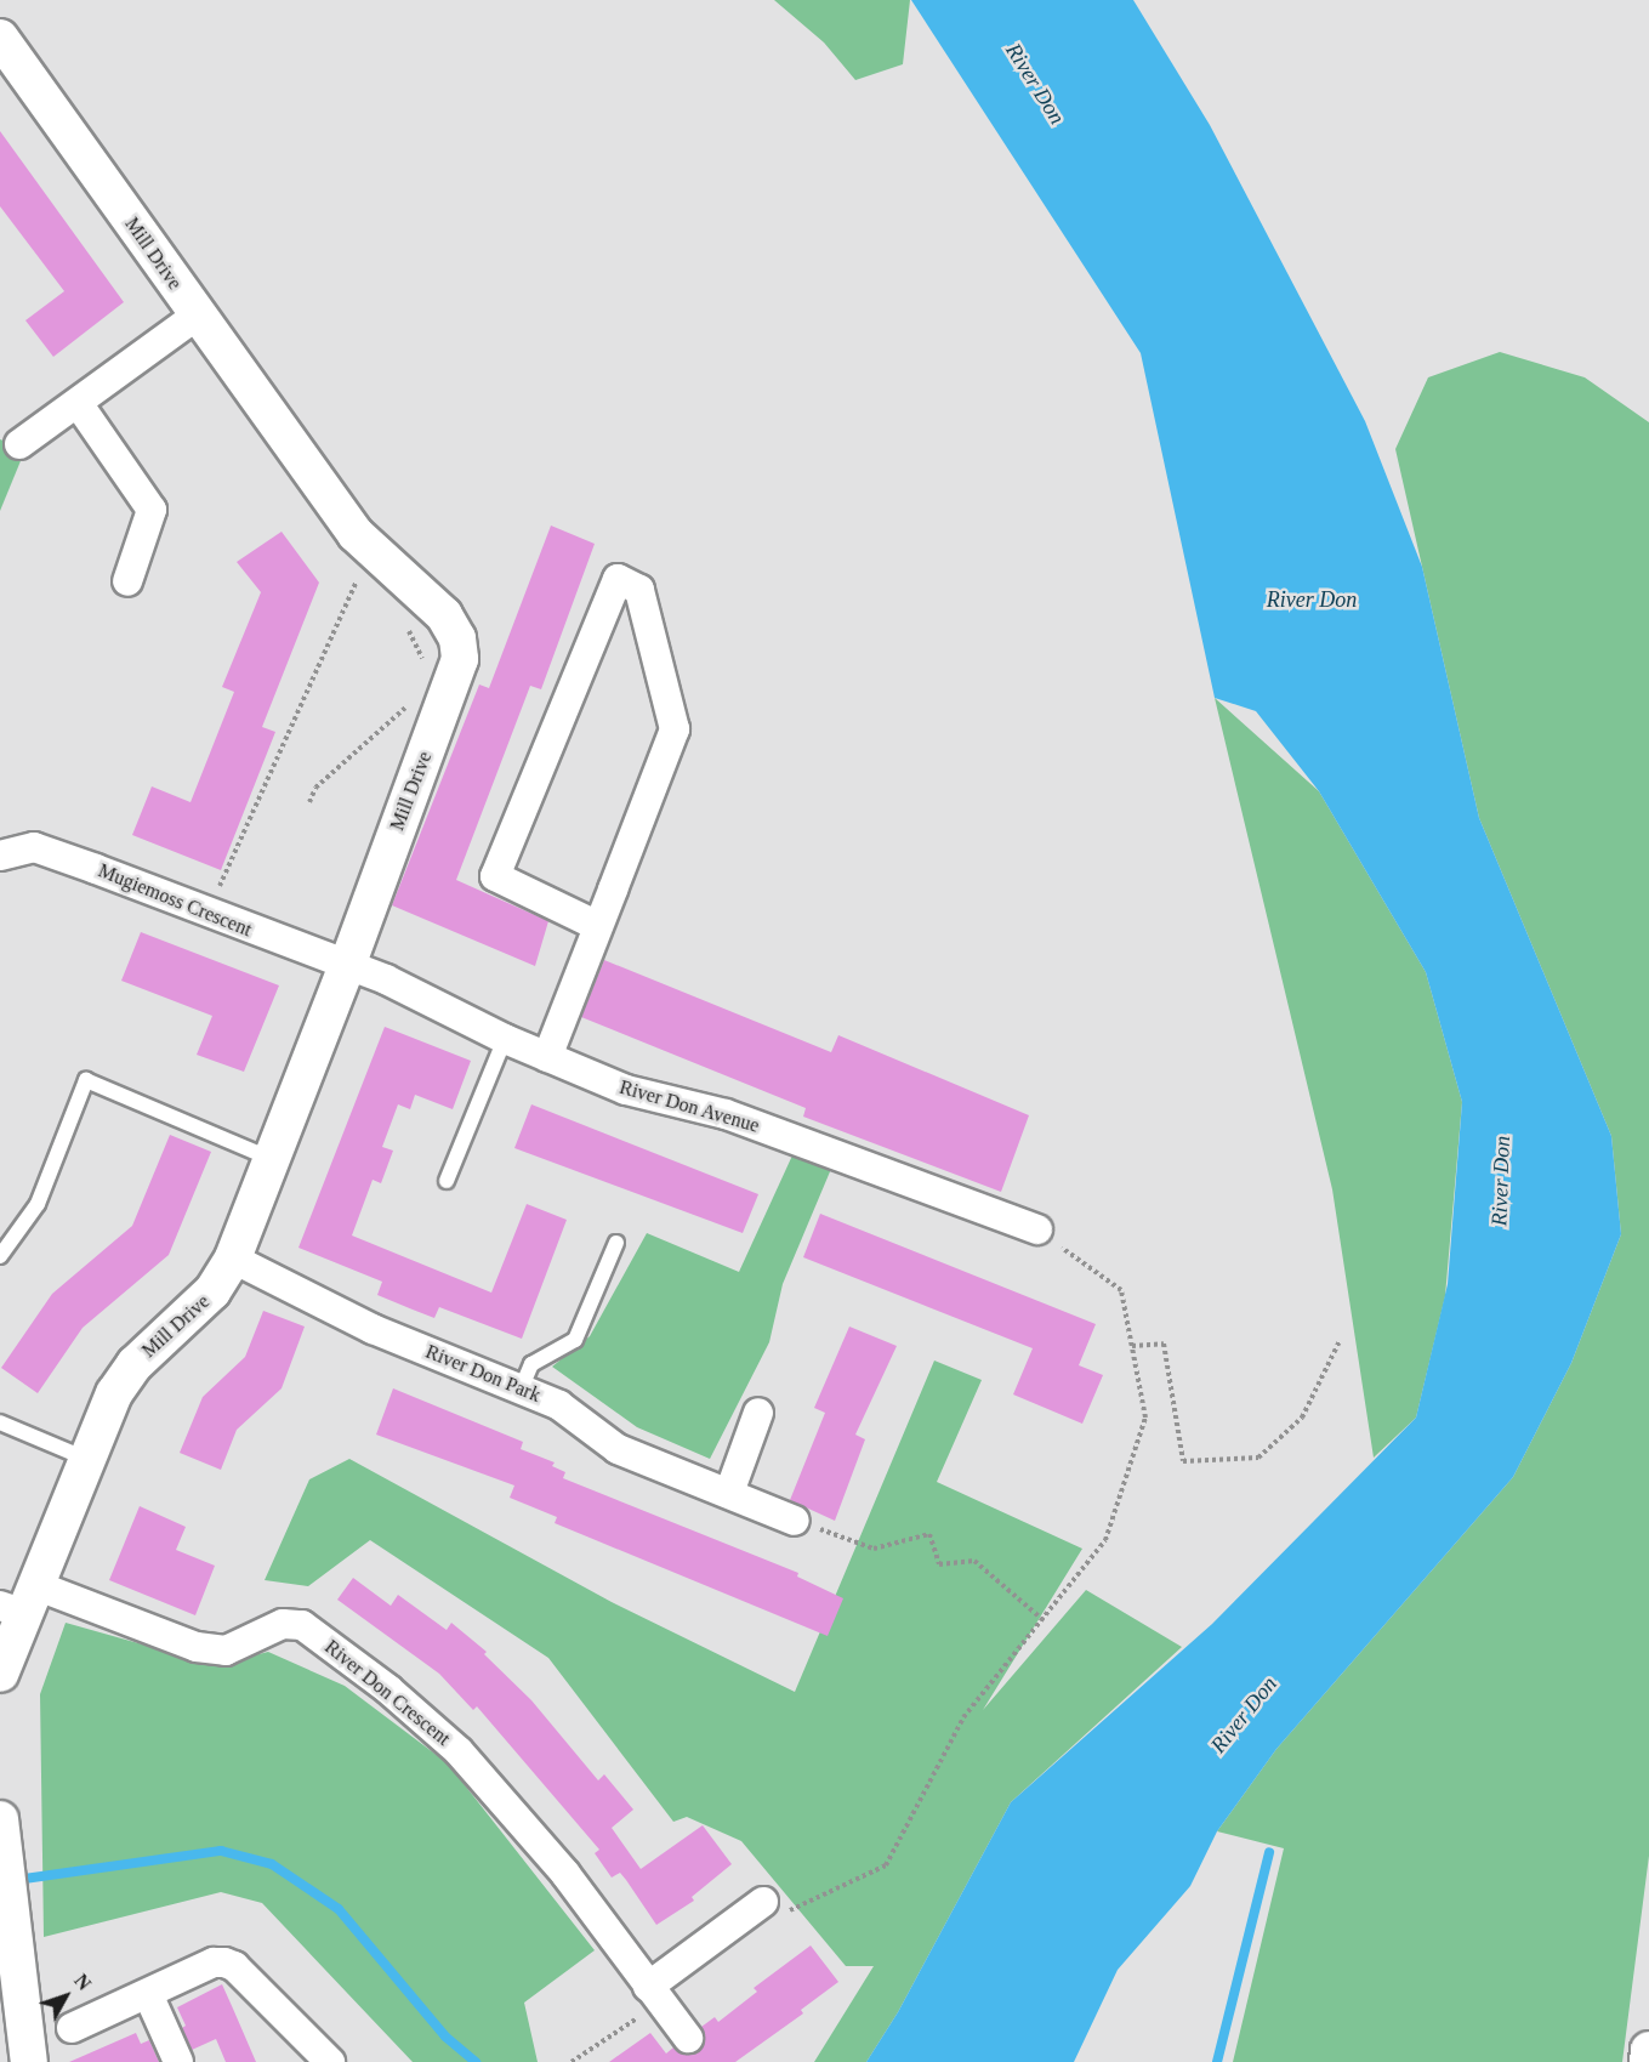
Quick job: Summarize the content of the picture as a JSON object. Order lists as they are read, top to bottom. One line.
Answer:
{"streets":{"street":["Mill Drive","Mugiemoss Crescent","River Don Avenue","River Don Park","River Don Crescent"]},"crossings":[["Mill Drive","Mugiemoss Crescent"],["Mill Drive","River Don Avenue"],["Mill Drive","River Don Park"],["Mill Drive","River Don Crescent"],["Mugiemoss Crescent","River Don Avenue"]],"water":["River Don"],"north":"top right"}
